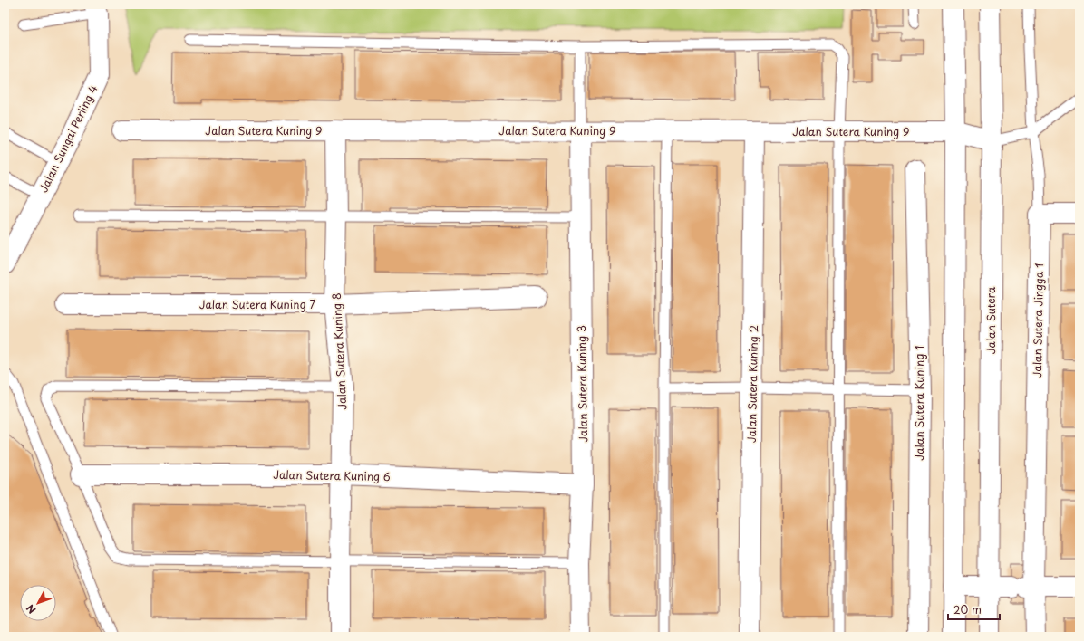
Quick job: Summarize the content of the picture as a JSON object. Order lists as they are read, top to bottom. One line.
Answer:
{"streets":{"street":["Jalan Sutera Kuning 9","Jalan Sungai Perling 4","Jalan Sutera Kuning 7","Jalan Sutera","Jalan Sutera Jingga 1","Jalan Sutera Kuning 8","Jalan Sutera Kuning 3","Jalan Sutera Kuning 2","Jalan Sutera Kuning 1","Jalan Sutera Kuning 6"]},"crossings":[["Jalan Sutera Kuning 9","Jalan Sutera"],["Jalan Sutera Kuning 9","Jalan Sutera Kuning 8"],["Jalan Sutera Kuning 9","Jalan Sutera Kuning 3"],["Jalan Sutera Kuning 9","Jalan Sutera Kuning 2"],["Jalan Sutera Kuning 7","Jalan Sutera Kuning 8"],["Jalan Sutera Kuning 8","Jalan Sutera Kuning 6"],["Jalan Sutera Kuning 3","Jalan Sutera Kuning 6"]],"scale_bar":"20 m","north":"bottom left"}
